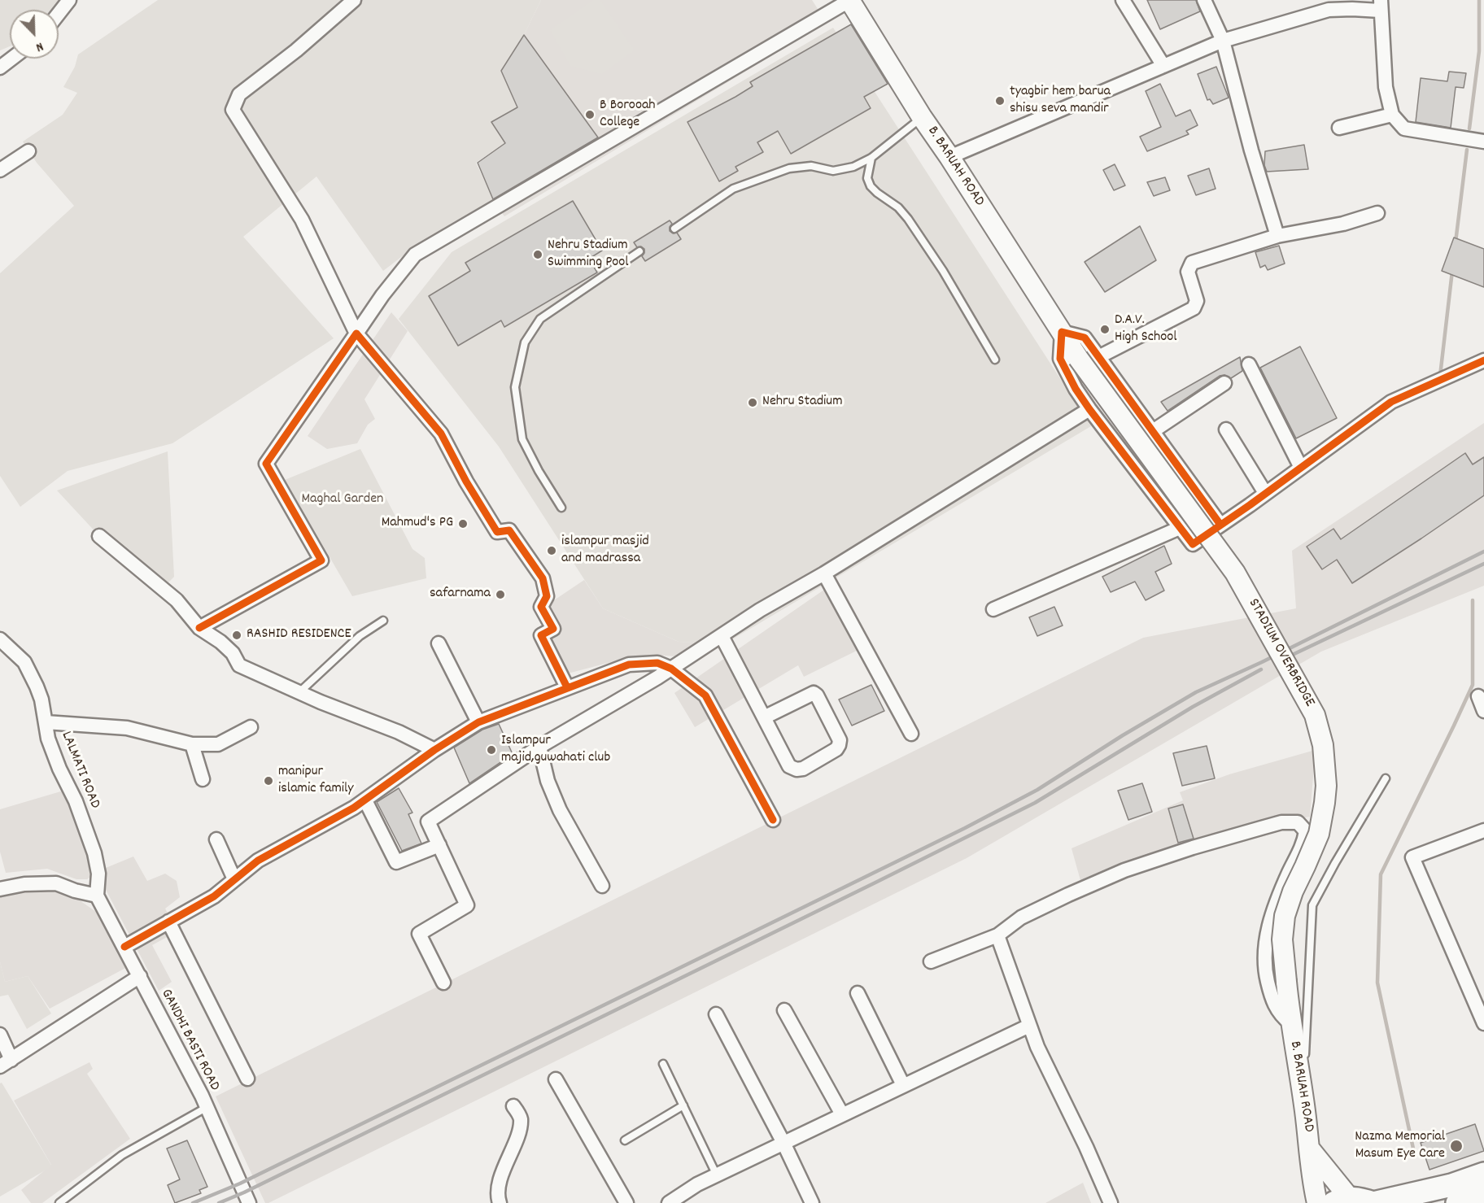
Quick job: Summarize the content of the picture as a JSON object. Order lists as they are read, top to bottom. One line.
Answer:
{"streets":{"main road":["B. BARUAH ROAD","STADIUM OVERBRIDGE"],"street":["LALMATI ROAD","GANDHI BASTI ROAD"]},"crossings":[["B. BARUAH ROAD","STADIUM OVERBRIDGE"],["LALMATI ROAD","GANDHI BASTI ROAD"]],"parks":["Maghal Garden"],"places":["tyagbir hem barua shisu seva mandir","B Borooah College","Nehru Stadium Swimming Pool","D.A.V. High School","Nehru Stadium","Mahmud's PG","islampur masjid and madrassa","safarnama","RASHID RESIDENCE","Islampur majid,guwahati club","manipur islamic family","Nazma Memorial Masum Eye Care"],"north":"bottom right"}
